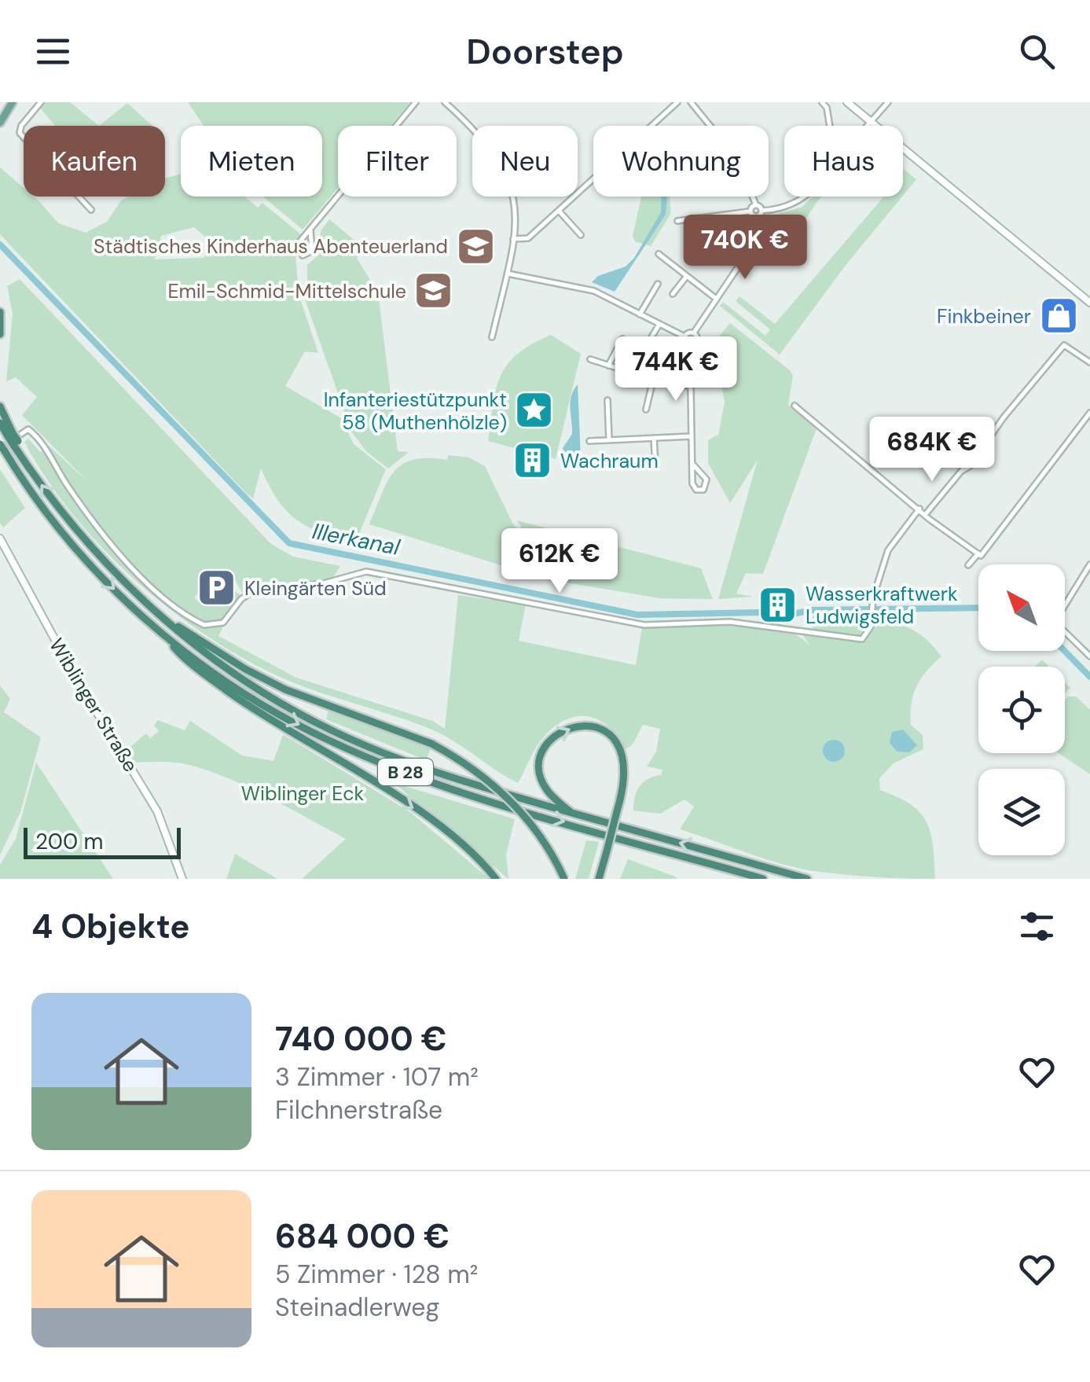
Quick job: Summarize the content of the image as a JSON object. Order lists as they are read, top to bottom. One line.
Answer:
{"streets":{"highway":["B 28"],"main road":["Wiblinger Straße"]},"water":["Illerkanal"],"parks":["Wiblinger Eck"],"places":{"school or university":["Städtisches Kinderhaus Abenteuerland","Emil-Schmid-Mittelschule"],"shop":["Finkbeiner"],"place":["Infanteriestützpunkt 58 (Muthenhölzle)"],"building":["Wachraum","Wasserkraftwerk Ludwigsfeld"],"parking":["Kleingärten Süd"]},"scale_bar":"200 m","north":"top left","page":{"header":"Doorstep","chip":["Kaufen","Mieten","Filter","Neu","Wohnung","Haus"],"price":["740K €","744K €","684K €","612K €"],"scale":"200 m","heading":"4 Objekte","list":[{"name":"740 000 €","note":"3 Zimmer · 107 m² · Filchnerstraße"},{"name":"684 000 €","note":"5 Zimmer · 128 m² · Steinadlerweg"}]}}
